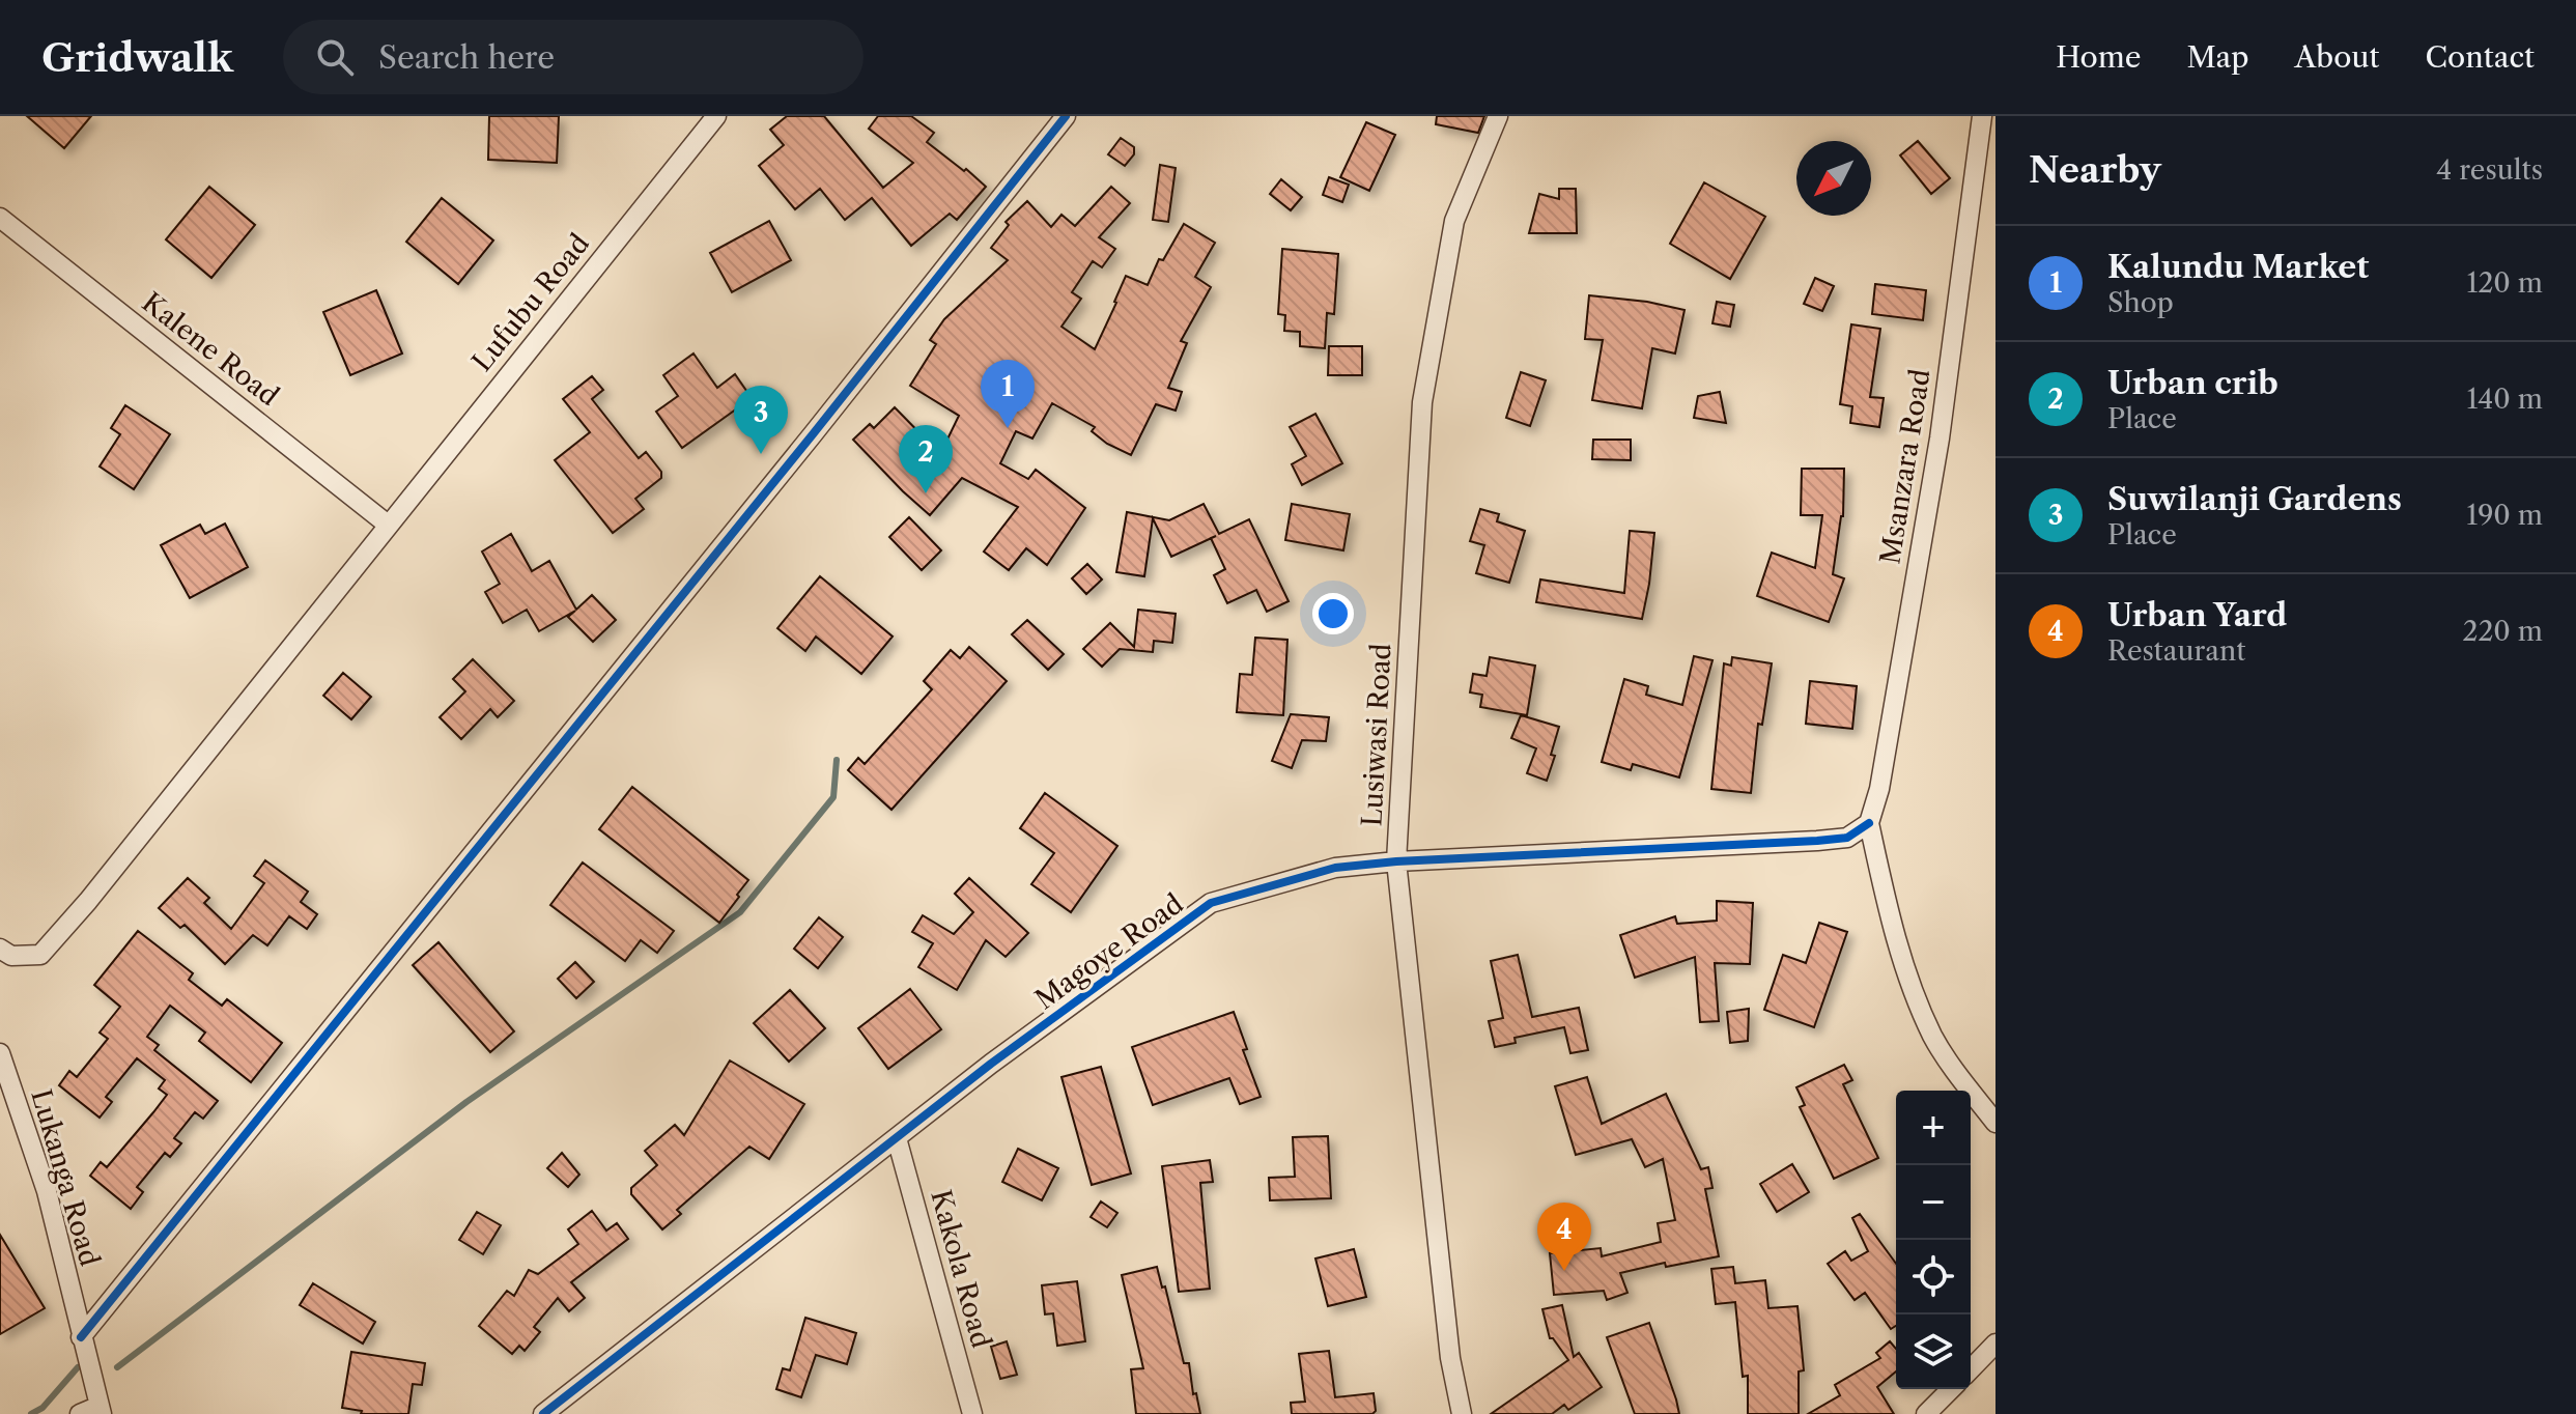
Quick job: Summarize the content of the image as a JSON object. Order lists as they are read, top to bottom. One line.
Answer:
{"streets":{"street":["Lufubu Road","Kalene Road","Msanzara Road","Lusiwasi Road","Magoye Road","Lukanga Road","Kakola Road"]},"crossings":[["Lufubu Road","Kalene Road"],["Msanzara Road","Magoye Road"],["Lusiwasi Road","Magoye Road"],["Magoye Road","Kakola Road"]],"north":"bottom left","page":{"header":"Gridwalk","search":"Search here","nav":["Home","Map","About","Contact"],"heading":["Nearby","4 results"],"list":[{"mark":"1","name":"Kalundu Market","note":"Shop","value":"120 m"},{"mark":"2","name":"Urban crib","note":"Place","value":"140 m"},{"mark":"3","name":"Suwilanji Gardens","note":"Place","value":"190 m"},{"mark":"4","name":"Urban Yard","note":"Restaurant","value":"220 m"}],"pins":["1","3","2","4"],"map_buttons":["+","−"]}}
